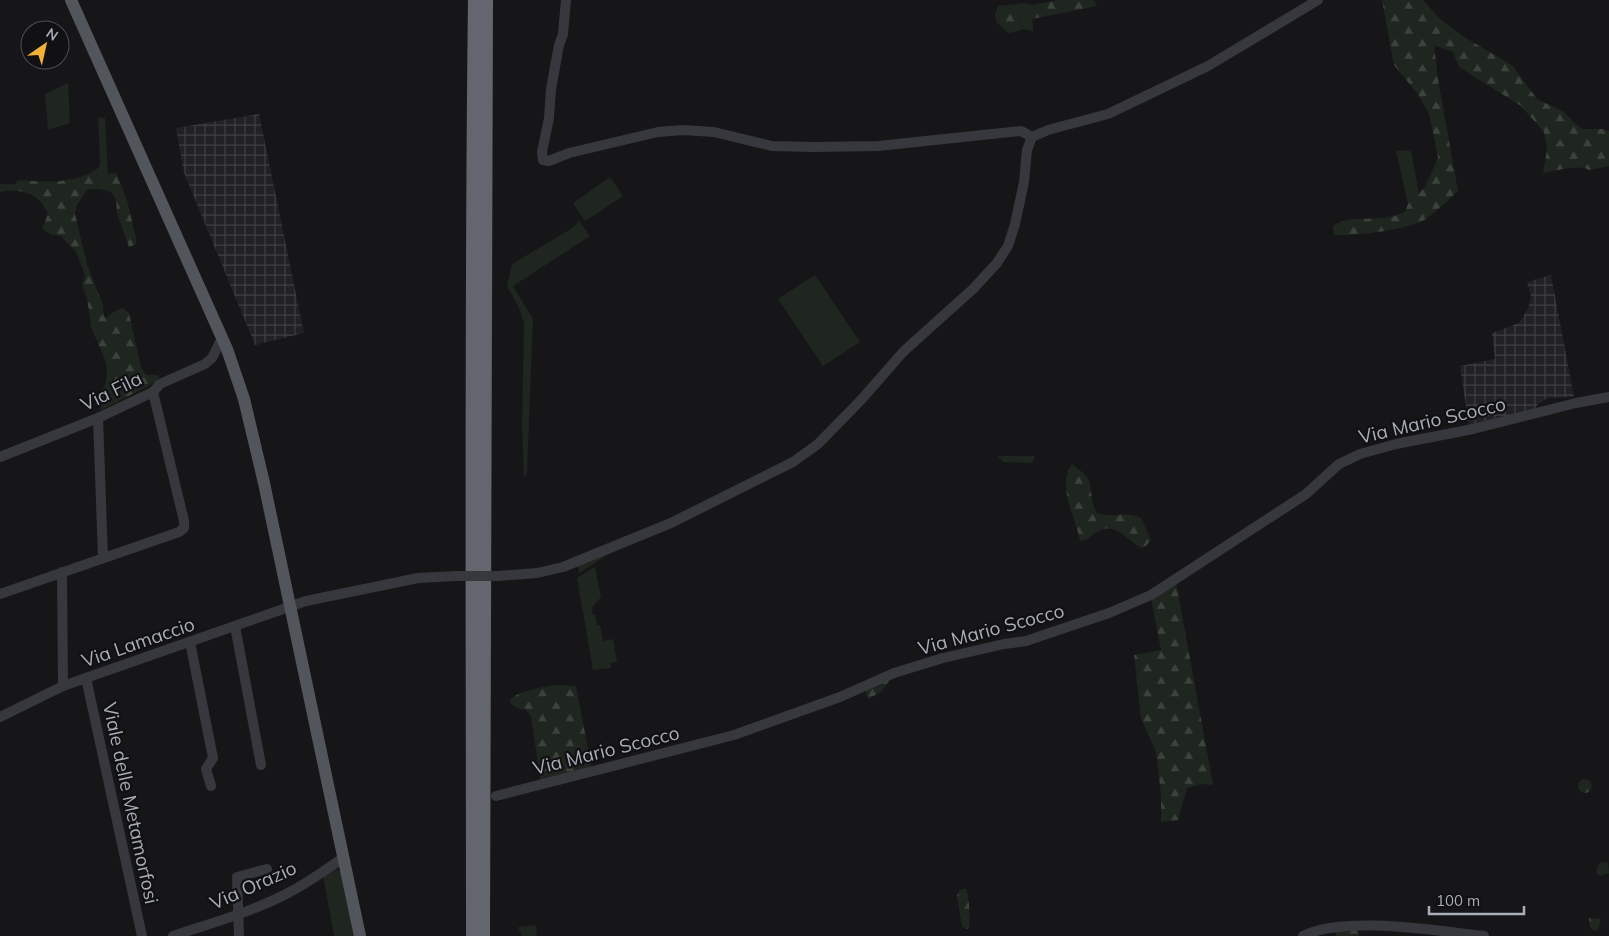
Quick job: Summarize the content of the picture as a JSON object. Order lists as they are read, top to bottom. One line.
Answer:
{"streets":{"street":["Via Fila","Via Mario Scocco","Via Lamaccio","Viale delle Metamorfosi","Via Orazio"]},"crossings":[["Via Lamaccio","Viale delle Metamorfosi"]],"scale_bar":"100 m","north":"top right"}
